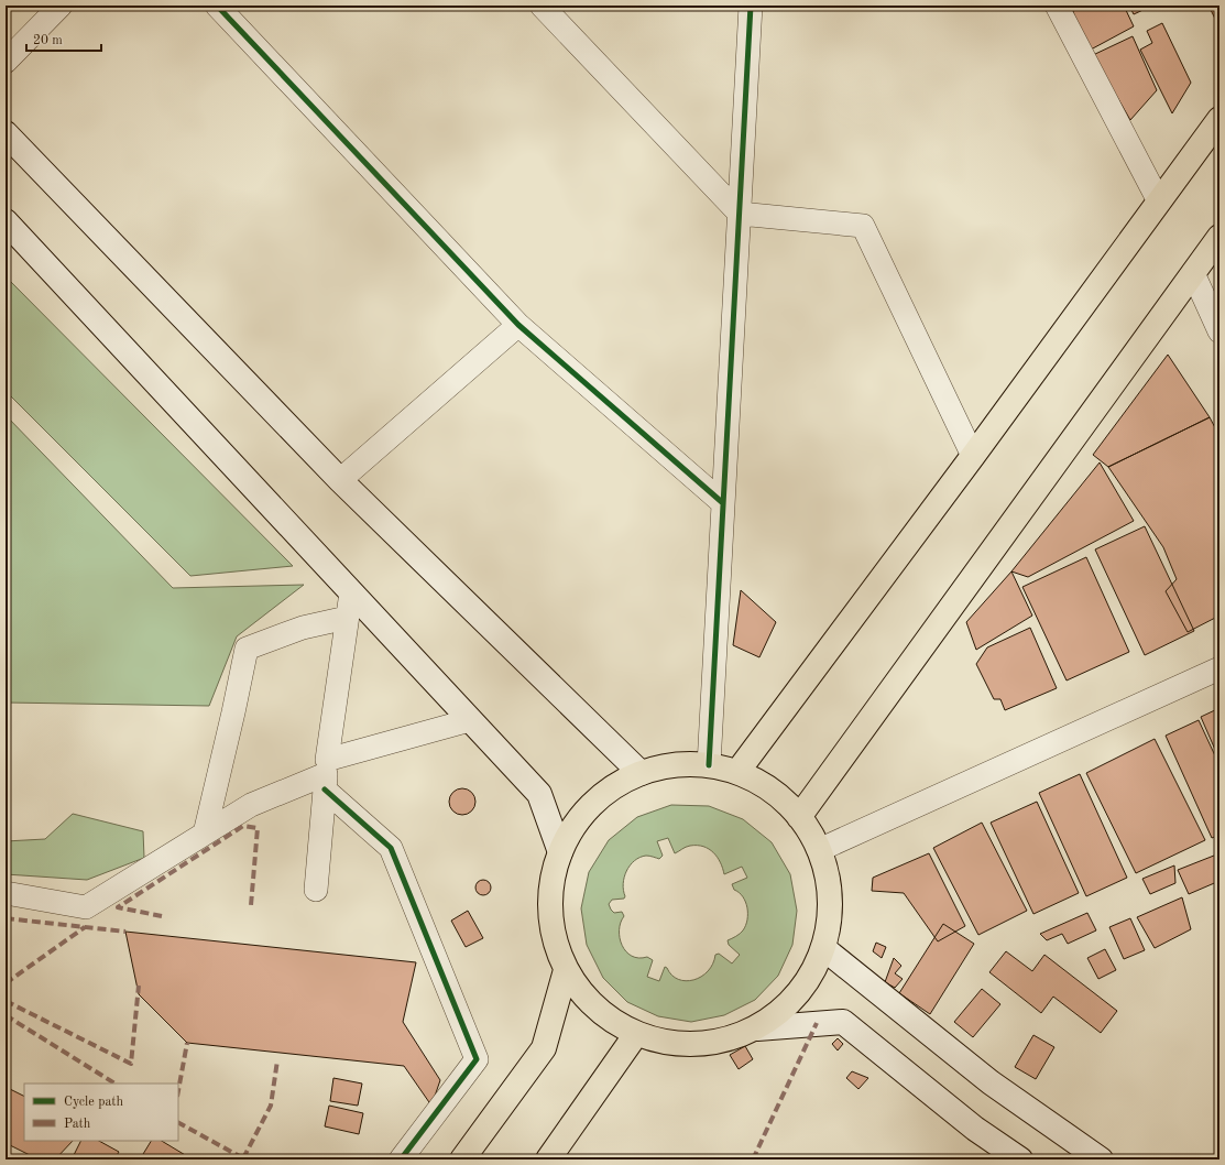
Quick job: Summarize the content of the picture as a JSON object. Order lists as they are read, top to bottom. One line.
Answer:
{"legend":["Cycle path","Path"],"scale_bar":"20 m"}
